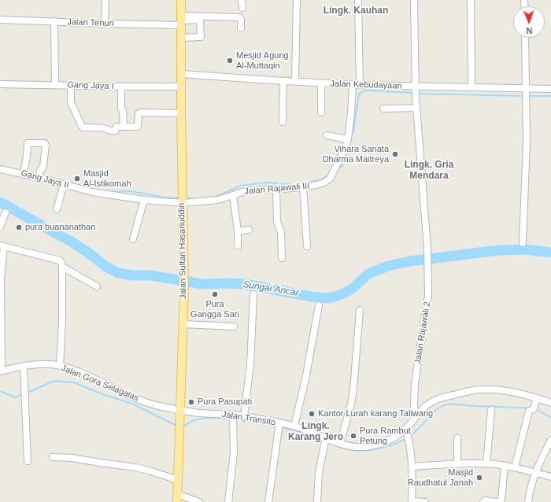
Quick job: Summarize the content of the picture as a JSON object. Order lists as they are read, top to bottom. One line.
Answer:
{"streets":{"main road":["Jalan Sultan Hasanuddin"],"street":["Jalan Tenun","Jalan Kebudayaan","Gang Jaya I","Gang Jaya II","Jalan Rajawali III","Jalan Rajawali 2","Jalan Gora Selagalas","Jalan Transito"]},"crossings":[["Jalan Tenun","Jalan Sultan Hasanuddin"],["Jalan Kebudayaan","Jalan Rajawali III"],["Jalan Kebudayaan","Jalan Sultan Hasanuddin"],["Jalan Kebudayaan","Jalan Rajawali 2"],["Gang Jaya I","Jalan Sultan Hasanuddin"],["Gang Jaya II","Jalan Rajawali III"],["Gang Jaya II","Jalan Sultan Hasanuddin"],["Jalan Rajawali III","Jalan Sultan Hasanuddin"],["Jalan Sultan Hasanuddin","Jalan Gora Selagalas"],["Jalan Sultan Hasanuddin","Jalan Transito"],["Jalan Rajawali 2","Jalan Transito"],["Jalan Gora Selagalas","Jalan Transito"]],"districts":["Lingk. Kauhan","Lingk. Gria Mendara","Lingk. Karang Jero"],"water":["Sungai Ancar"],"places":["Mesjid Agung Al-Muttaqin","Vihara Sanata Dharma Maitreya","Masjid Al-Istikomah","pura buananathan","Pura Gangga Sari","Pura Pasupati","Kantor Lurah karang Taliwang","Pura Rambut Petung","Masjid Raudhatul Janah"],"north":"bottom"}
